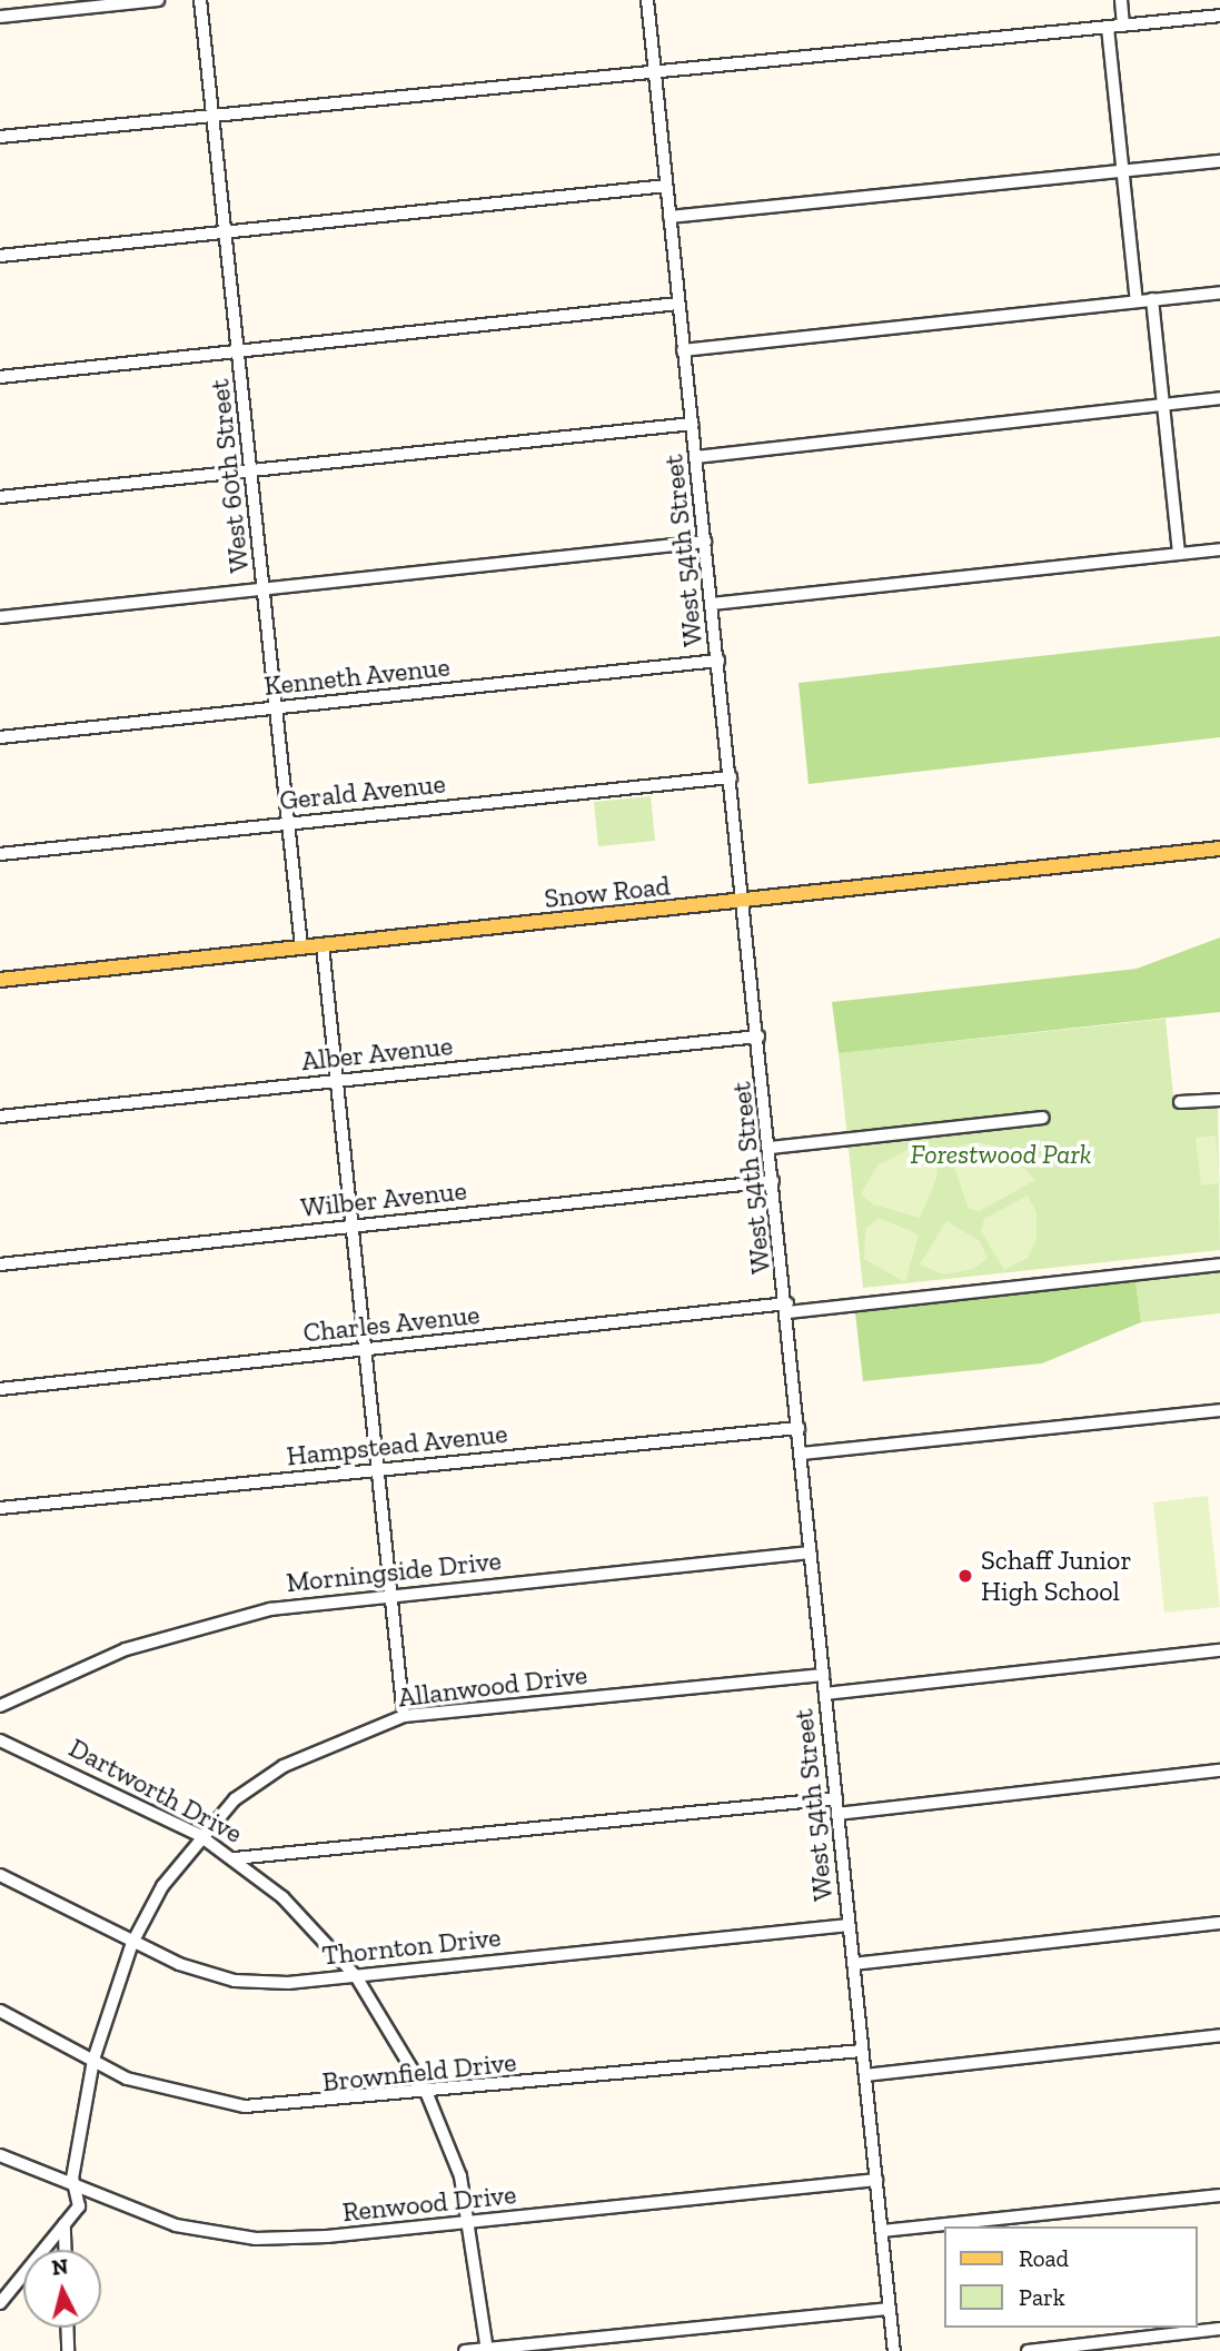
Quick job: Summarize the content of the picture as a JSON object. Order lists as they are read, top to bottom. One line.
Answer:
{"streets":{"main road":["Snow Road"],"street":["West 60th Street","West 54th Street","Kenneth Avenue","Gerald Avenue","Alber Avenue","Wilber Avenue","Charles Avenue","Hampstead Avenue","Morningside Drive","Allanwood Drive","Dartworth Drive","Thornton Drive","Brownfield Drive","Renwood Drive"]},"crossings":[["West 60th Street","Kenneth Avenue"],["West 60th Street","Gerald Avenue"],["West 60th Street","Snow Road"],["West 54th Street","Kenneth Avenue"],["West 54th Street","Gerald Avenue"],["West 54th Street","Snow Road"],["West 54th Street","Alber Avenue"],["West 54th Street","Wilber Avenue"],["West 54th Street","Charles Avenue"],["West 54th Street","Hampstead Avenue"],["West 54th Street","Morningside Drive"],["West 54th Street","Allanwood Drive"],["West 54th Street","Thornton Drive"],["West 54th Street","Brownfield Drive"],["West 54th Street","Renwood Drive"],["Allanwood Drive","Dartworth Drive"],["Allanwood Drive","Thornton Drive"],["Allanwood Drive","Brownfield Drive"],["Allanwood Drive","Renwood Drive"],["Dartworth Drive","Thornton Drive"],["Dartworth Drive","Brownfield Drive"],["Dartworth Drive","Renwood Drive"]],"parks":["Forestwood Park"],"places":["Schaff Junior High School"],"legend":["Road","Park"],"north":"top"}
